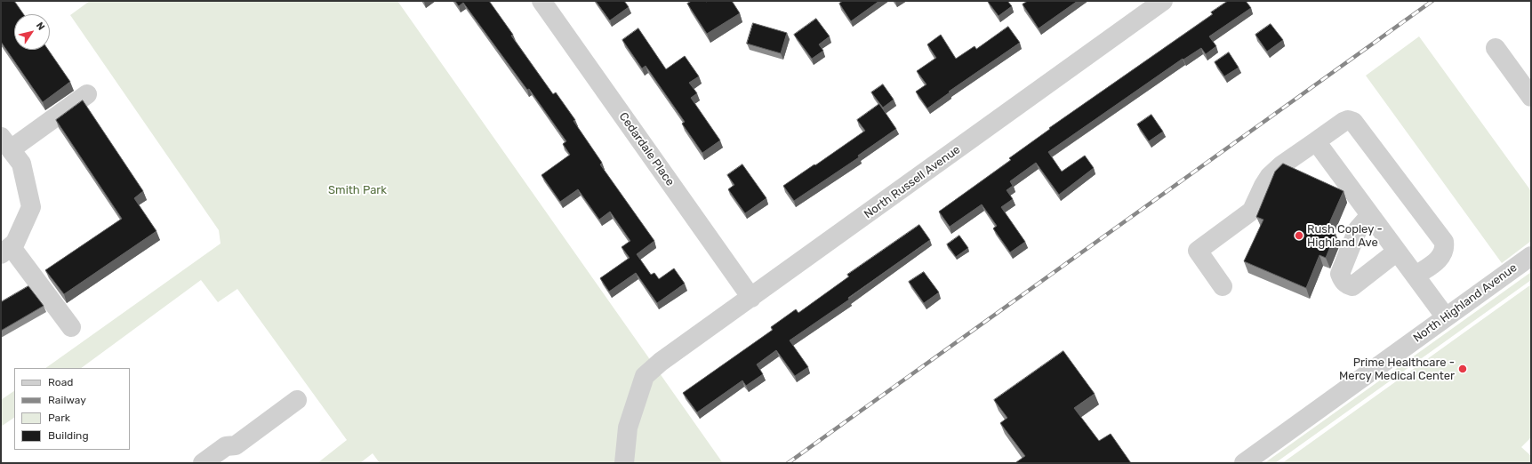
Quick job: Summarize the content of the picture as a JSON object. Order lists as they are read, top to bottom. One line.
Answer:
{"streets":{"street":["Cedardale Place","North Russell Avenue","North Highland Avenue"]},"crossings":[["Cedardale Place","North Russell Avenue"]],"parks":["Smith Park"],"places":["Rush Copley - Highland Ave","Prime Healthcare - Mercy Medical Center"],"legend":["Road","Railway","Park","Building"],"north":"top right"}
